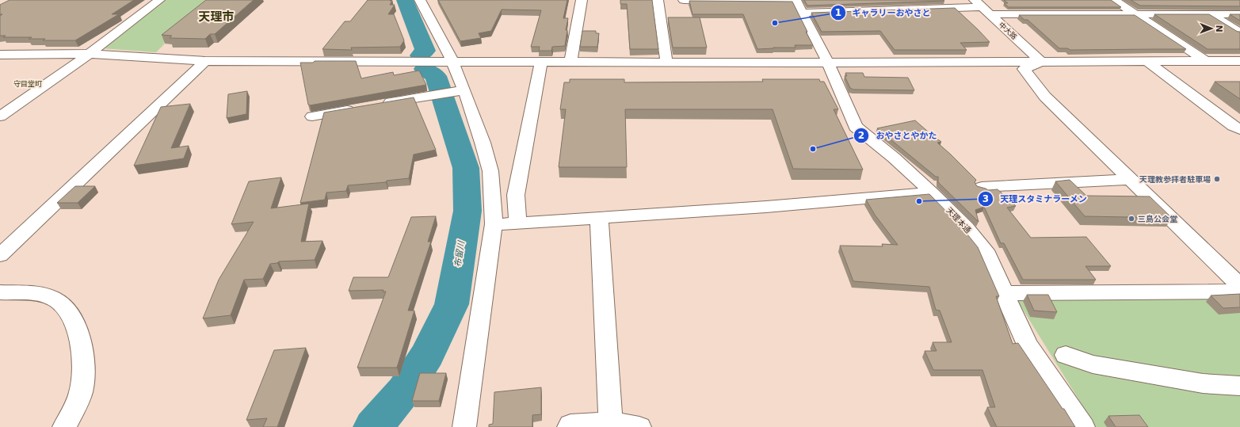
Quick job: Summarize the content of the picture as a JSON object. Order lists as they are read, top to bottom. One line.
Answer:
{"streets":{"street":["中大路","天理本通"]},"districts":["天理市","守目堂町"],"water":["布留川"],"places":["ギャラリーおやさと","おやさとやかた","天理教参拝者駐車場","天理スタミナラーメン","三島公会堂"],"north":"right"}
